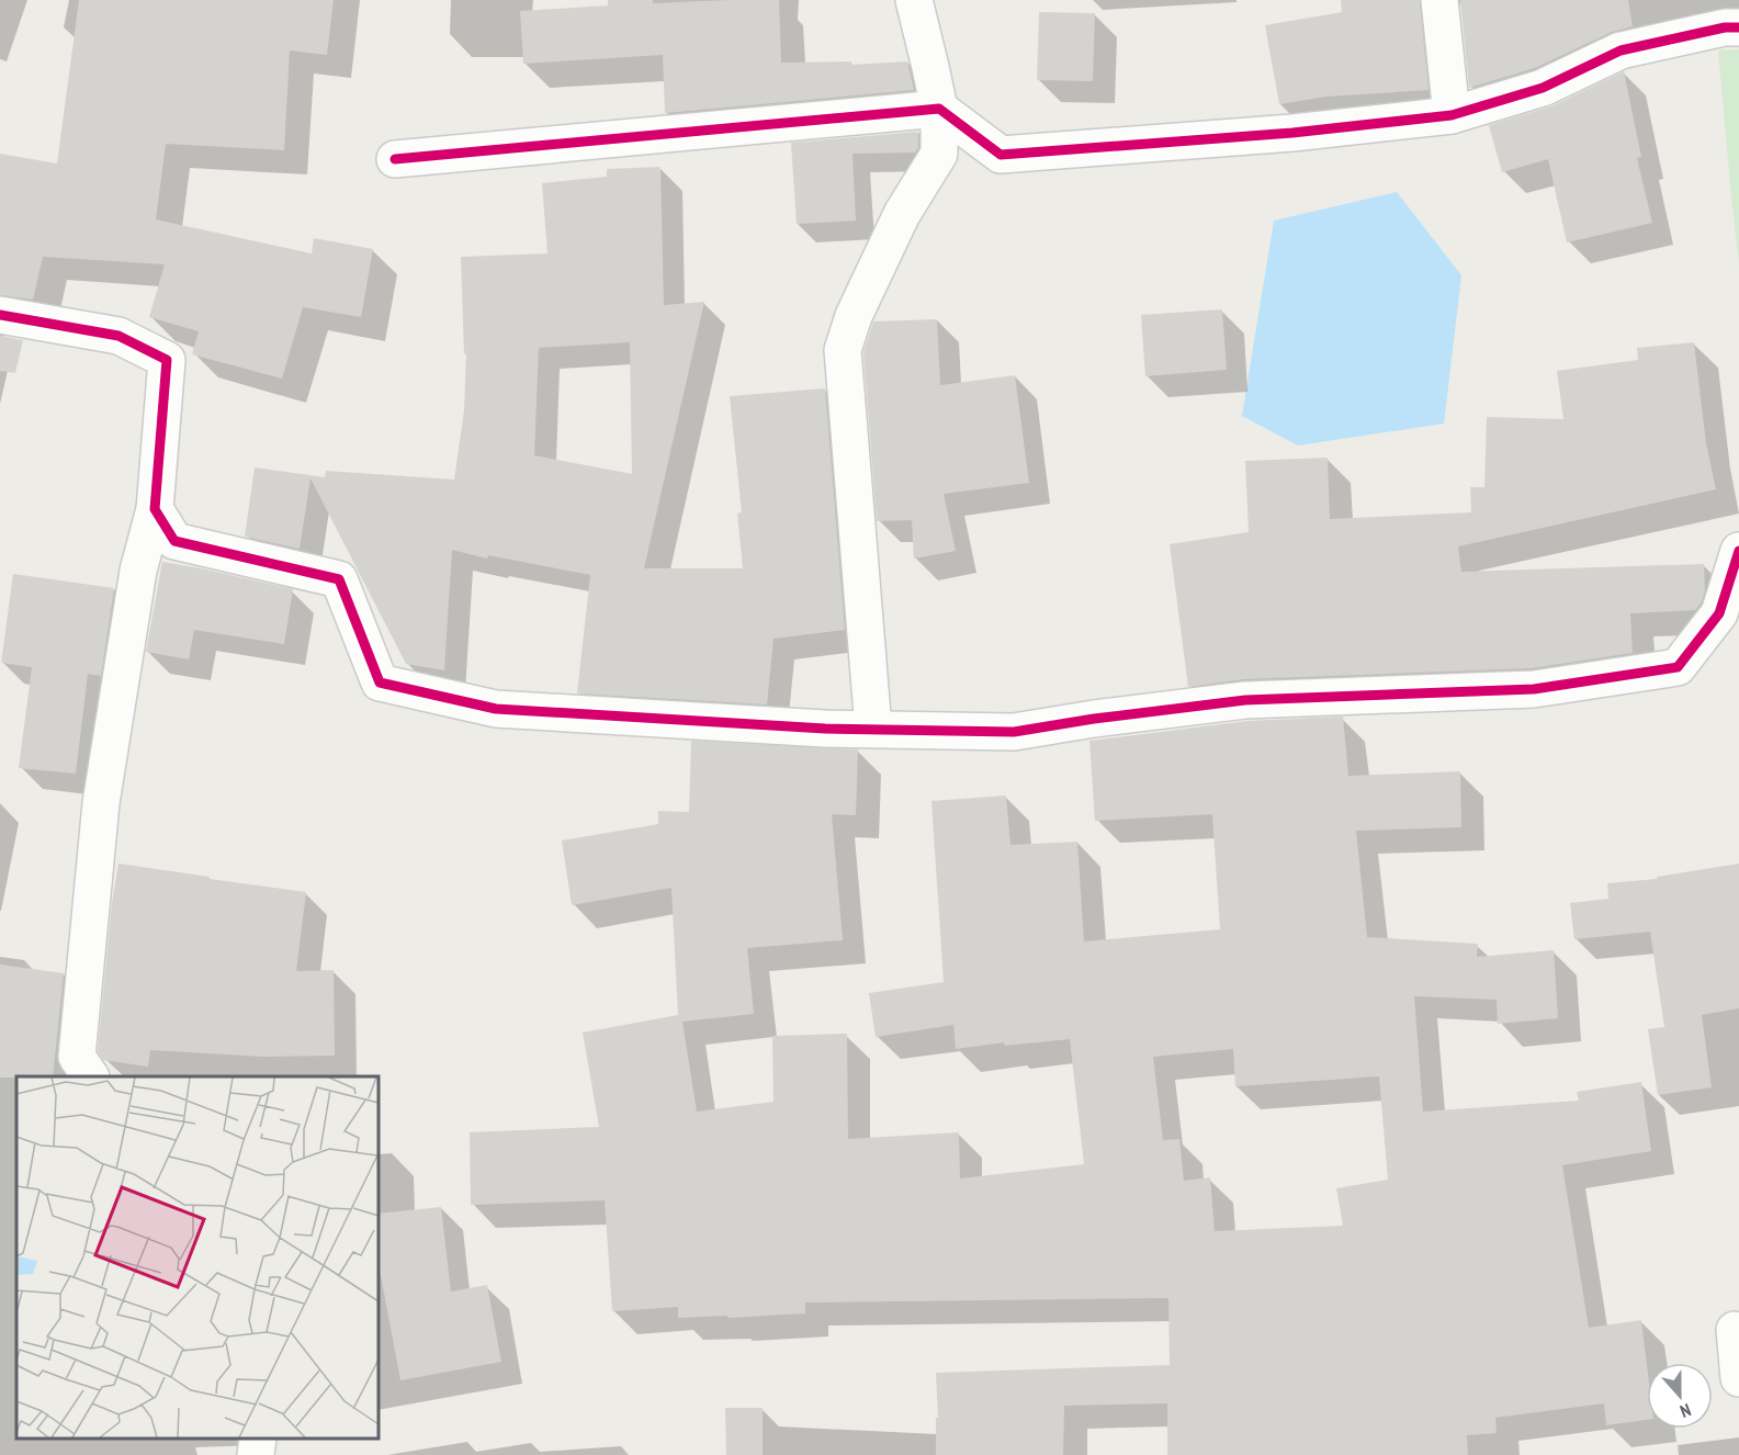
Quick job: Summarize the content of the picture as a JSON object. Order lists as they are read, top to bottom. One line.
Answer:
{"north":"bottom"}
